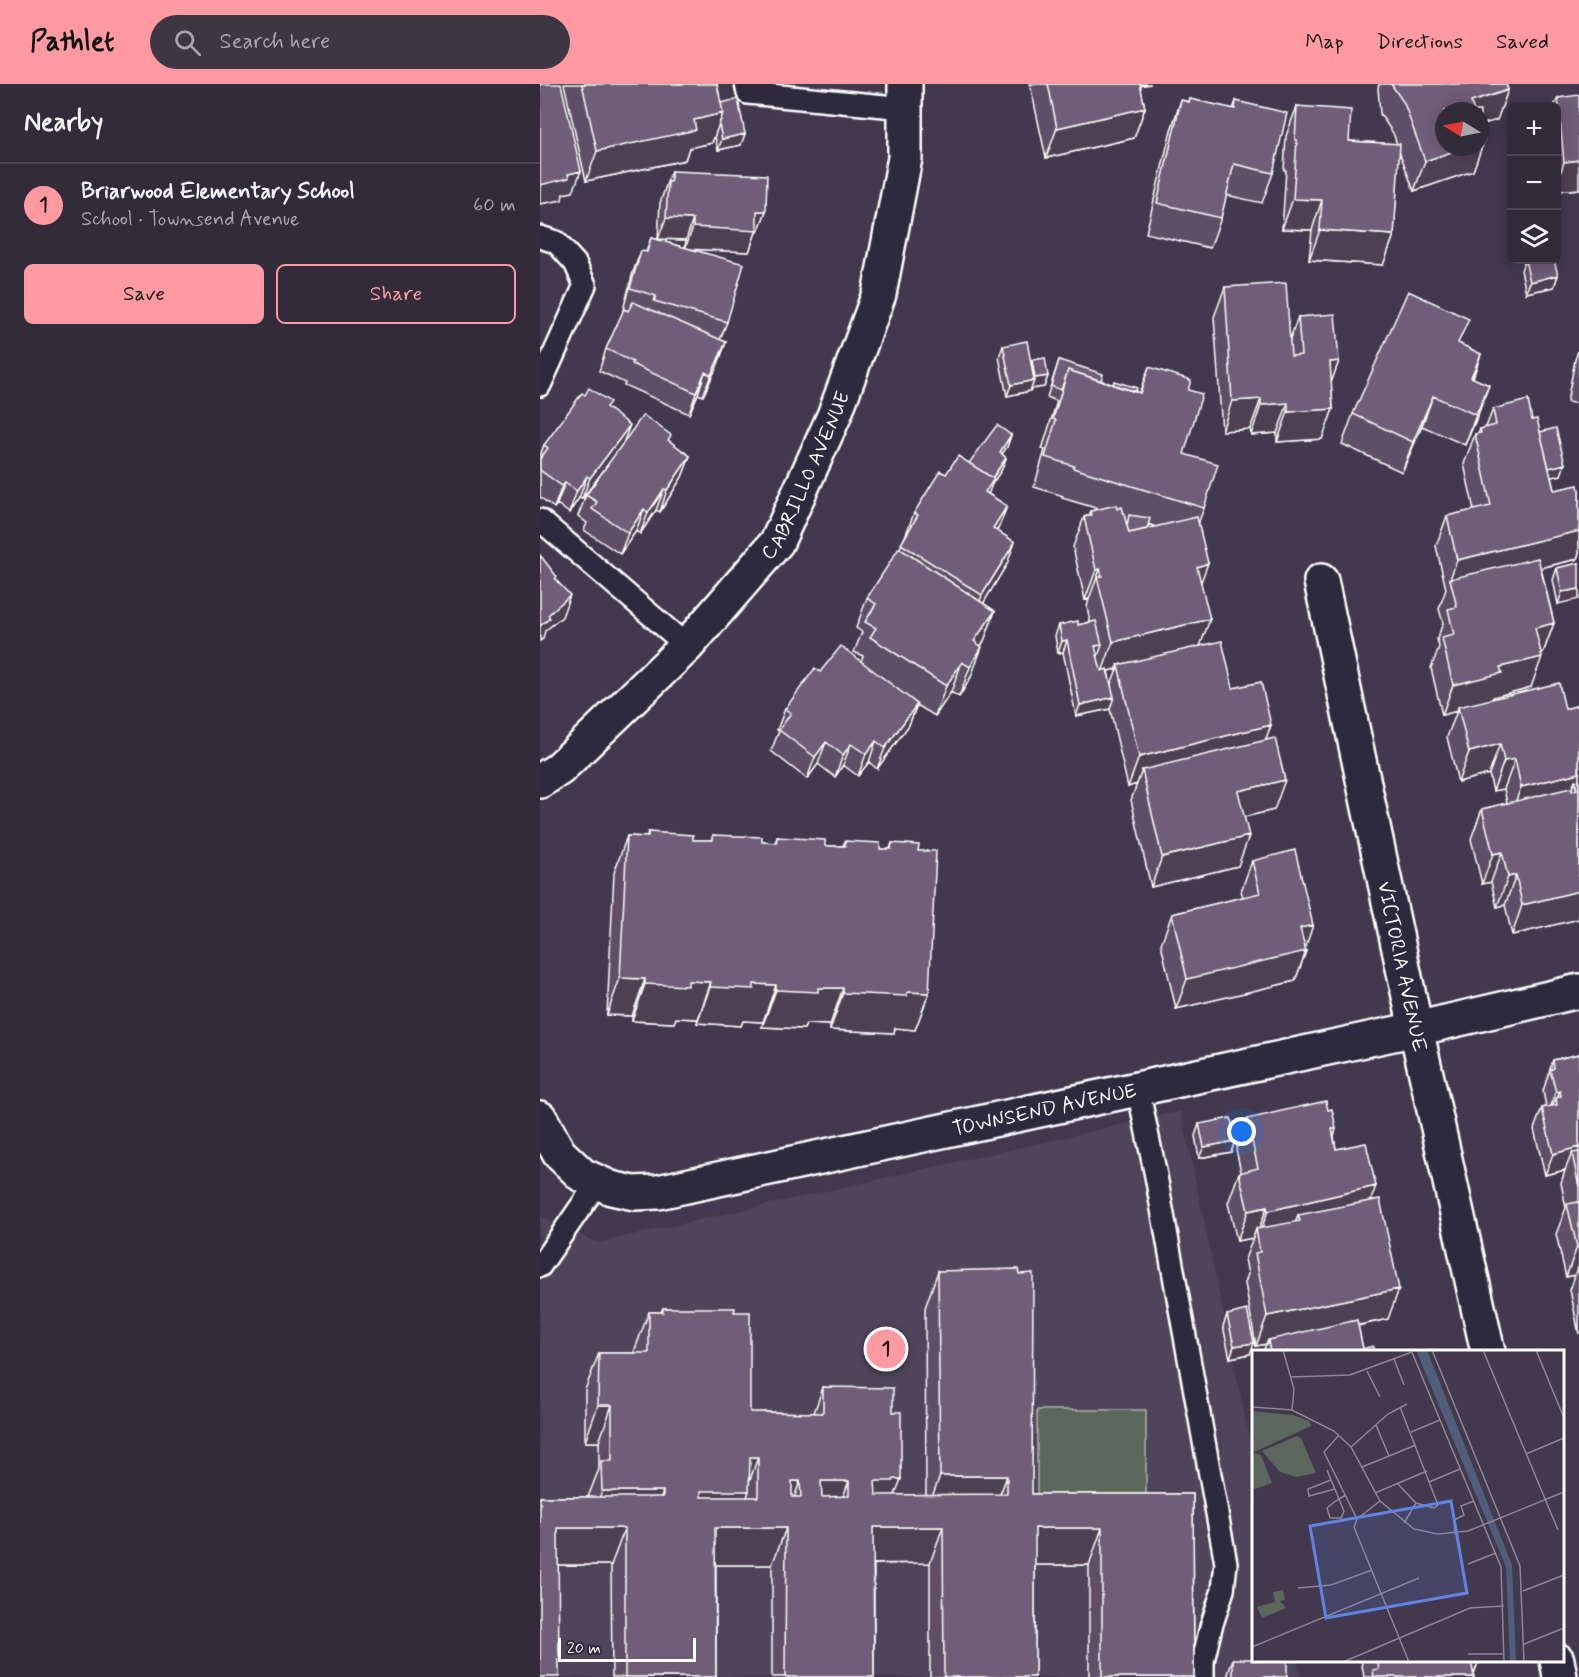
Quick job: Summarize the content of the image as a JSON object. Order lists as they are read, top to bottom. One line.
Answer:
{"streets":{"street":["CABRILLO AVENUE","VICTORIA AVENUE","TOWNSEND AVENUE"]},"crossings":[["VICTORIA AVENUE","TOWNSEND AVENUE"]],"scale_bar":"20 m","north":"left","page":{"header":"Pathlet","search":"Search here","nav":["Map","Directions","Saved"],"heading":"Nearby","map_buttons":["+","−"],"list":[{"mark":"1","name":"Briarwood Elementary School","note":"School · Townsend Avenue","value":"60 m"}],"buttons":["Save","Share"],"pins":"1","scale":"20 m"}}
